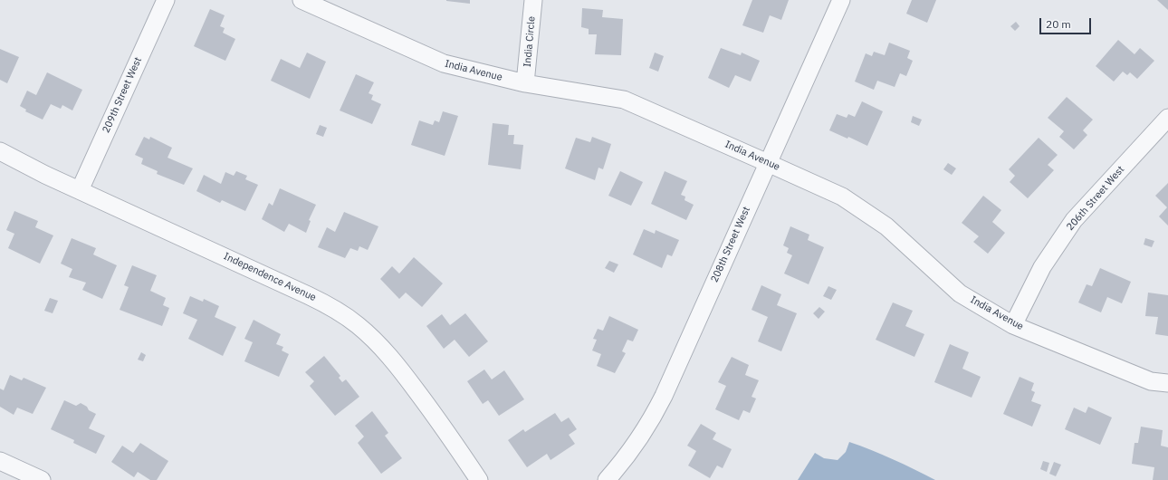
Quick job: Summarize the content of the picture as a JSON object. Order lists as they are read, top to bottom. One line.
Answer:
{"streets":{"street":["India Circle","India Avenue","209th Street West","206th Street West","208th Street West","Independence Avenue"]},"crossings":[["India Circle","India Avenue"],["India Avenue","206th Street West"],["India Avenue","208th Street West"],["209th Street West","Independence Avenue"]],"scale_bar":"20 m"}
